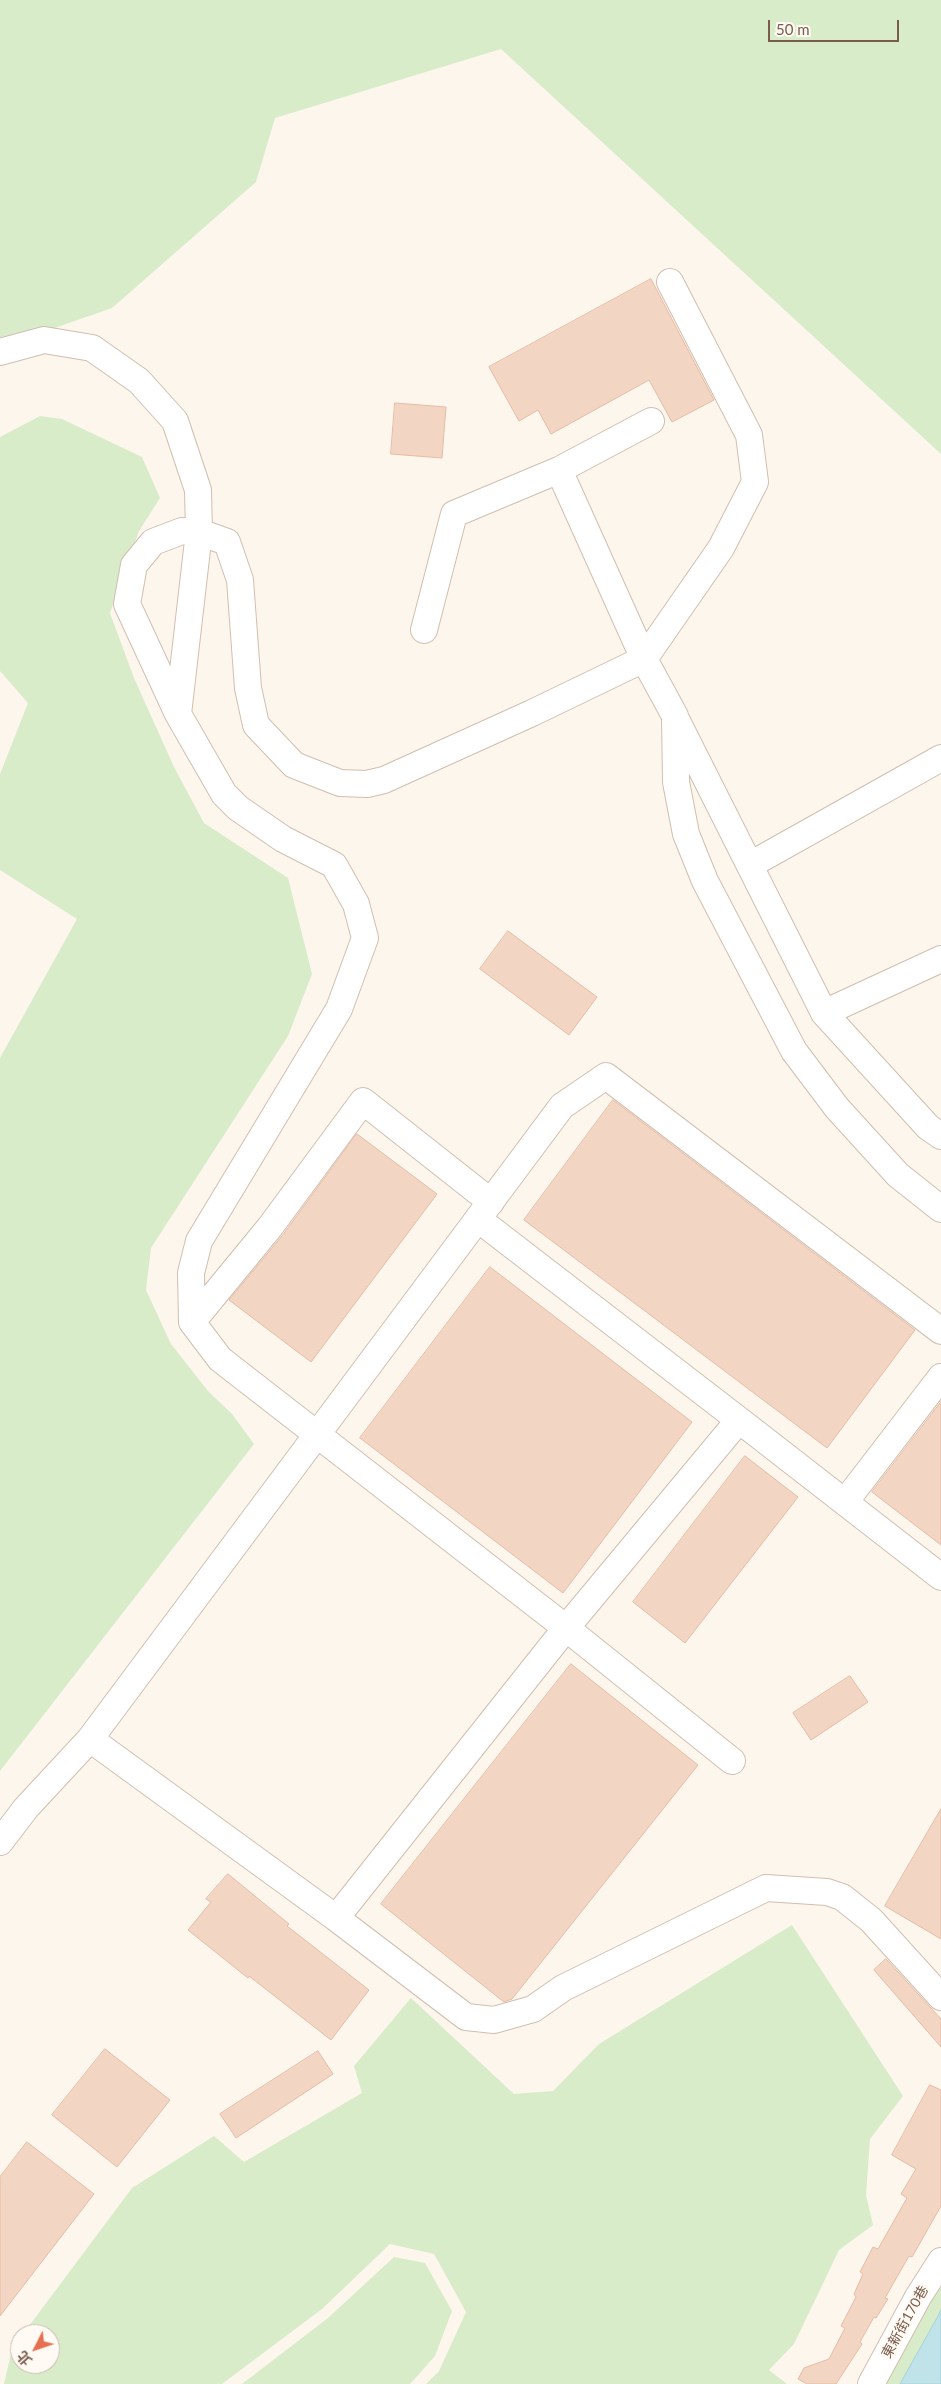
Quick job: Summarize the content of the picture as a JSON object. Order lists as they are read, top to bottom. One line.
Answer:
{"streets":{"street":["東新街170巷"]},"scale_bar":"50 m","north":"bottom left"}
